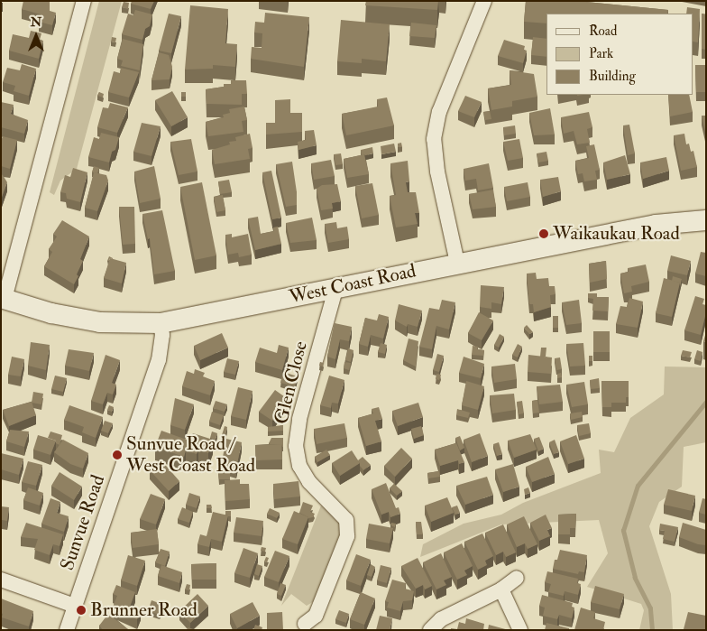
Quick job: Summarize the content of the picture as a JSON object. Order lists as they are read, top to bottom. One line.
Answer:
{"streets":{"main road":["West Coast Road"],"street":["Glen Close","Sunvue Road"]},"crossings":[["West Coast Road","Glen Close"],["West Coast Road","Sunvue Road"]],"places":["Waikaukau Road","Sunvue Road / West Coast Road","Brunner Road"],"legend":["Road","Park","Building"],"north":"top"}
